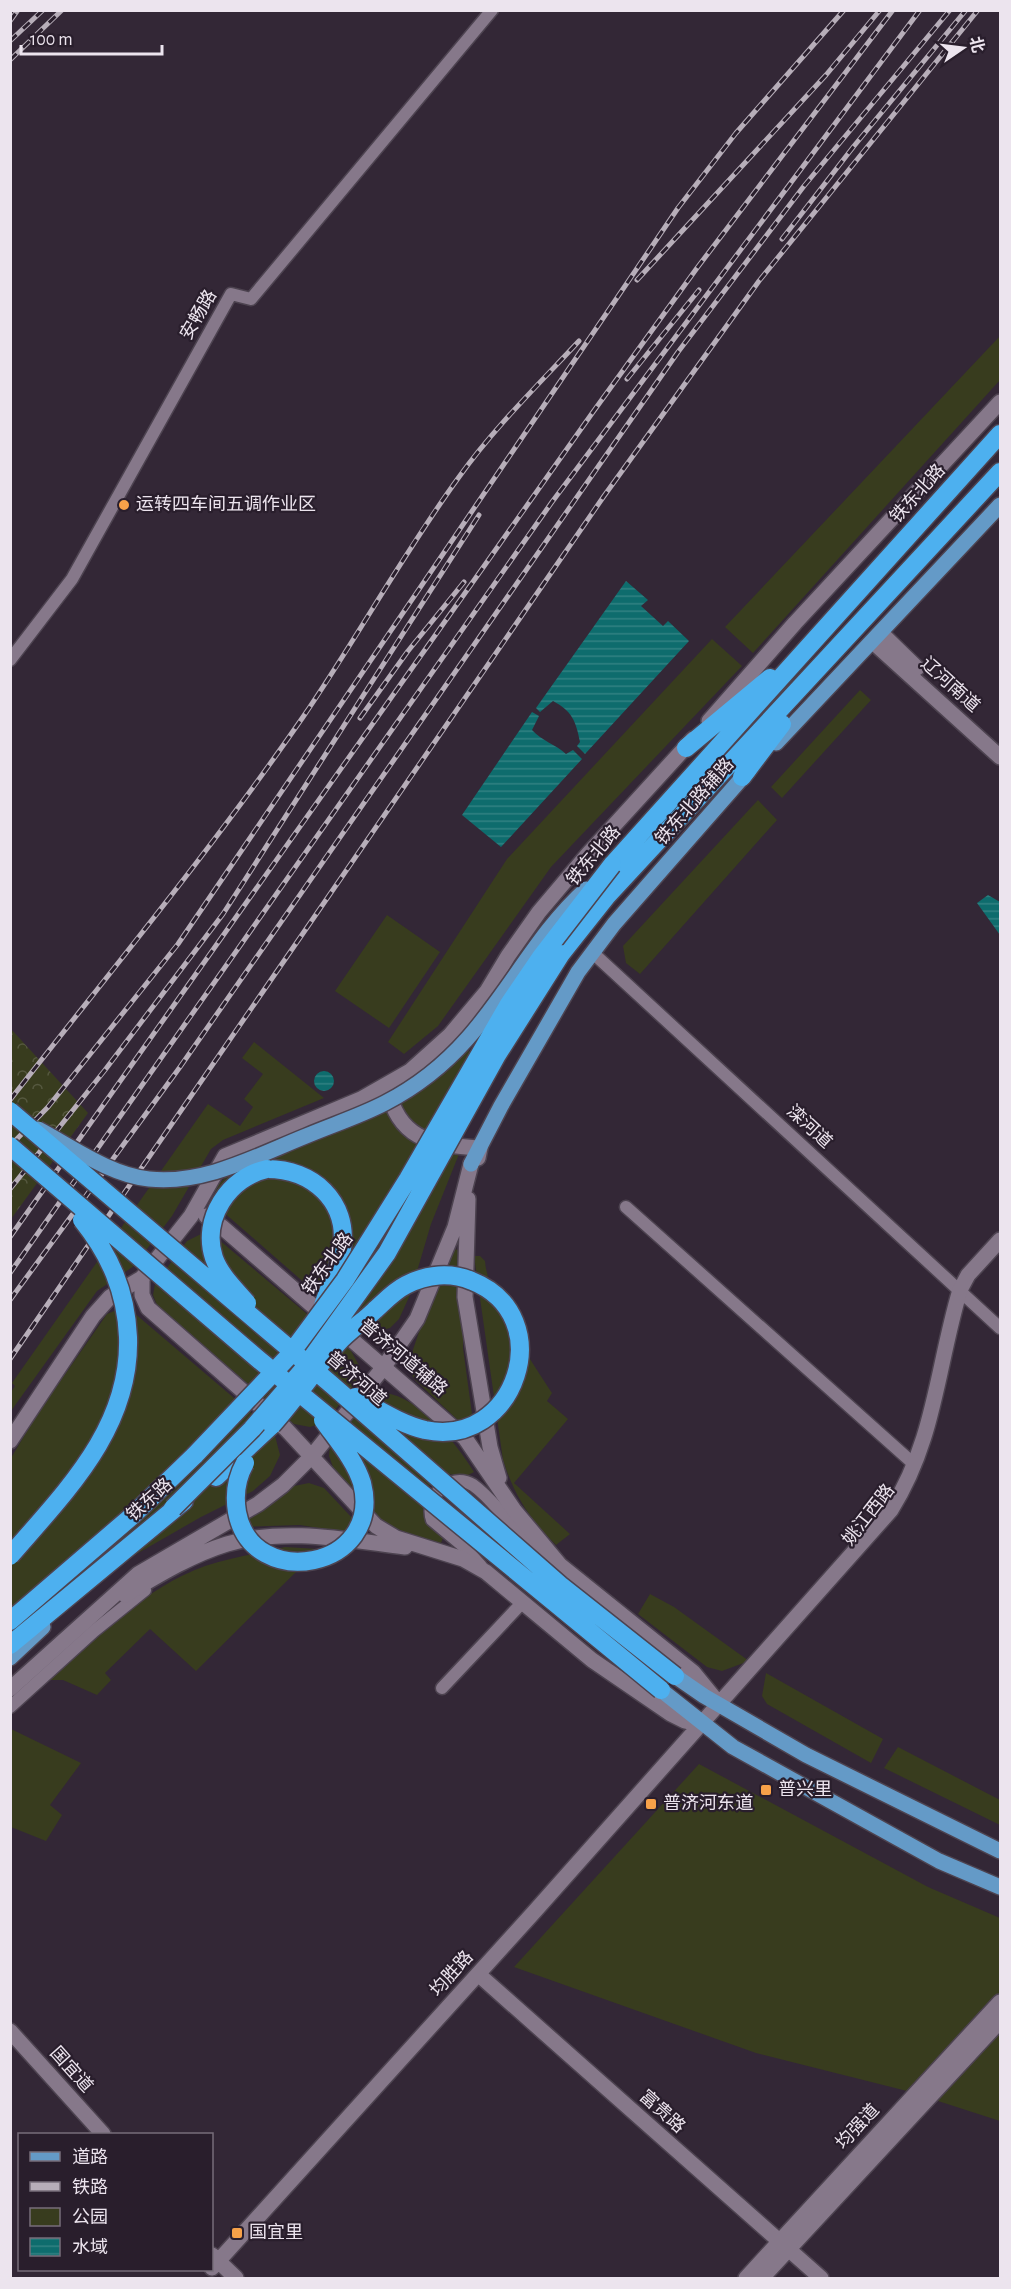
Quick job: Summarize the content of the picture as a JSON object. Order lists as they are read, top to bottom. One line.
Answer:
{"streets":{"highway":["铁东北路","普济河道","铁东路"],"main road":["铁东北路辅路"],"street":["安畅路","辽河南道","滦河道","普济河道辅路","姚江西路","均胜路","国宜道","富贵路","均强道"]},"crossings":[["铁东北路","铁东路"],["辽河南道","铁东北路辅路"],["铁东北路辅路","滦河道"],["滦河道","姚江西路"],["普济河道辅路","姚江西路"],["普济河道辅路","均胜路"],["姚江西路","均胜路"],["均胜路","富贵路"],["富贵路","均强道"]],"places":{"other":["运转四车间五调作业区"],"transit":["普兴里","普济河东道","国宜里"]},"legend":["道路","铁路","公园","水域"],"scale_bar":"100 m","north":"right"}
